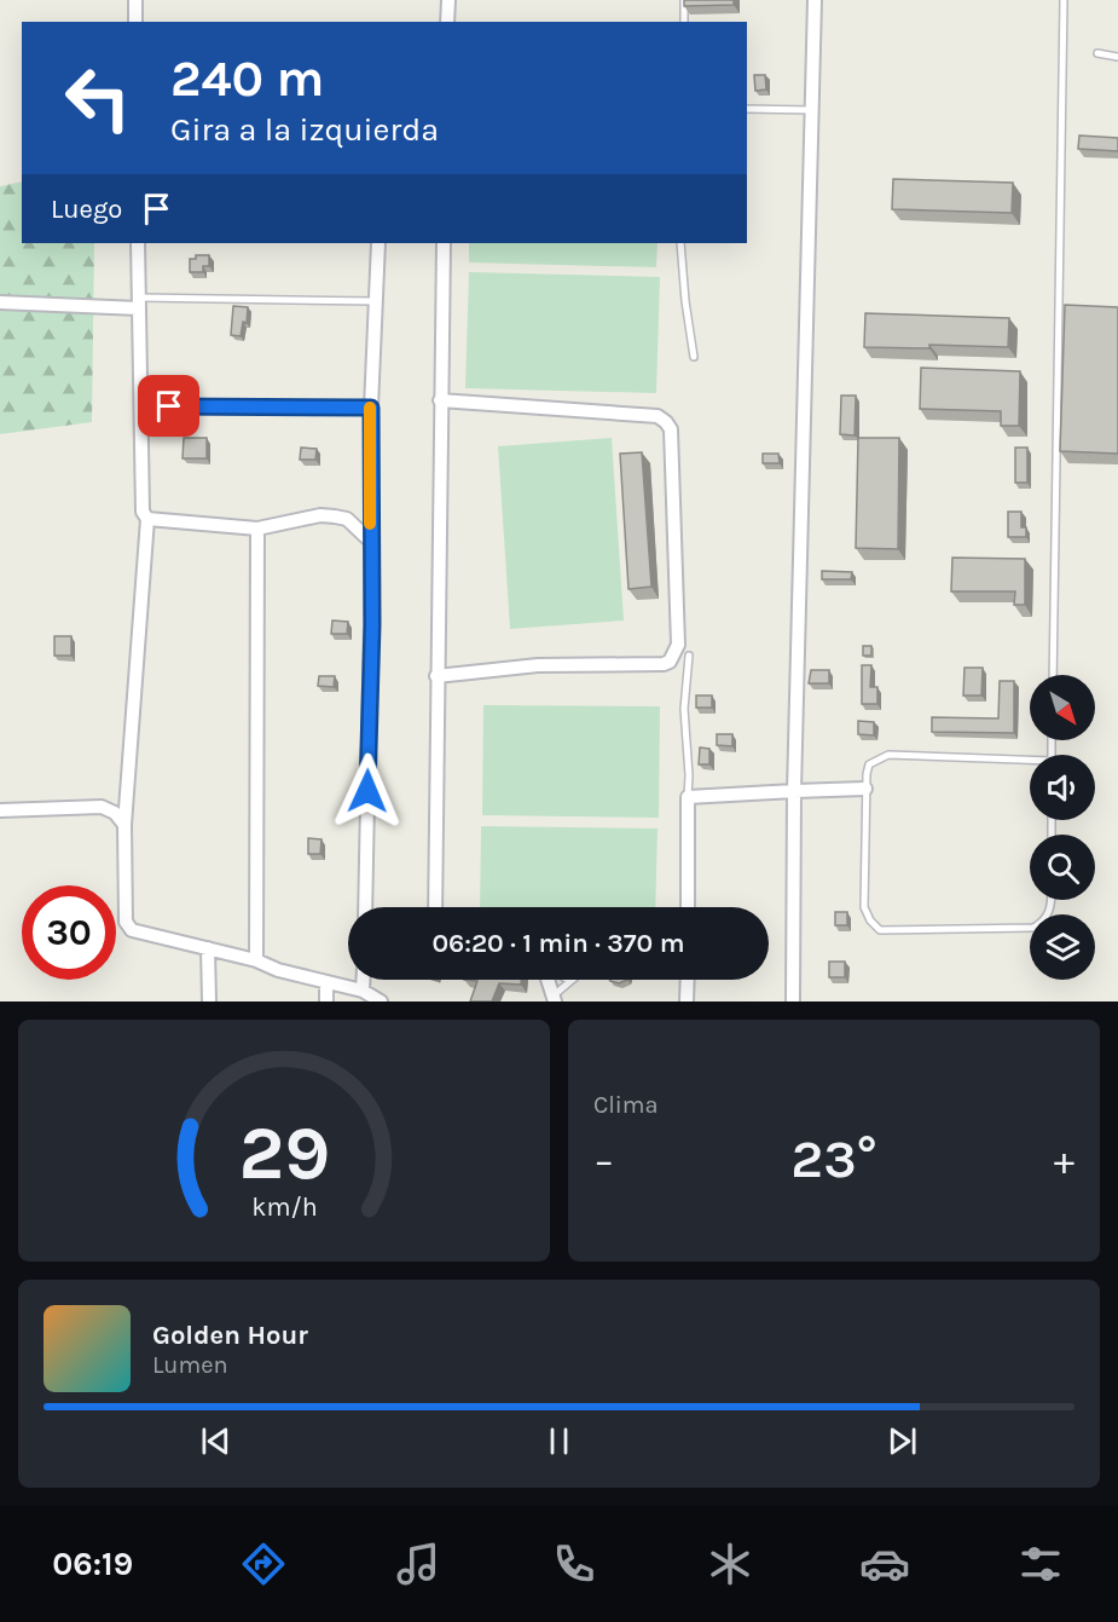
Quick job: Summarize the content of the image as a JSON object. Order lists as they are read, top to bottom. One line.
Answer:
{"north":"bottom right","page":{"turn":["240 m","Gira a la izquierda"],"then":"Luego","limit":"30","trip":"06:20 · 1 min · 370 m","tile":"Clima","heat":["−","23°","+"],"song":["Golden Hour","Lumen"],"tabs":"06:19","gauge":["29","km/h"]}}
